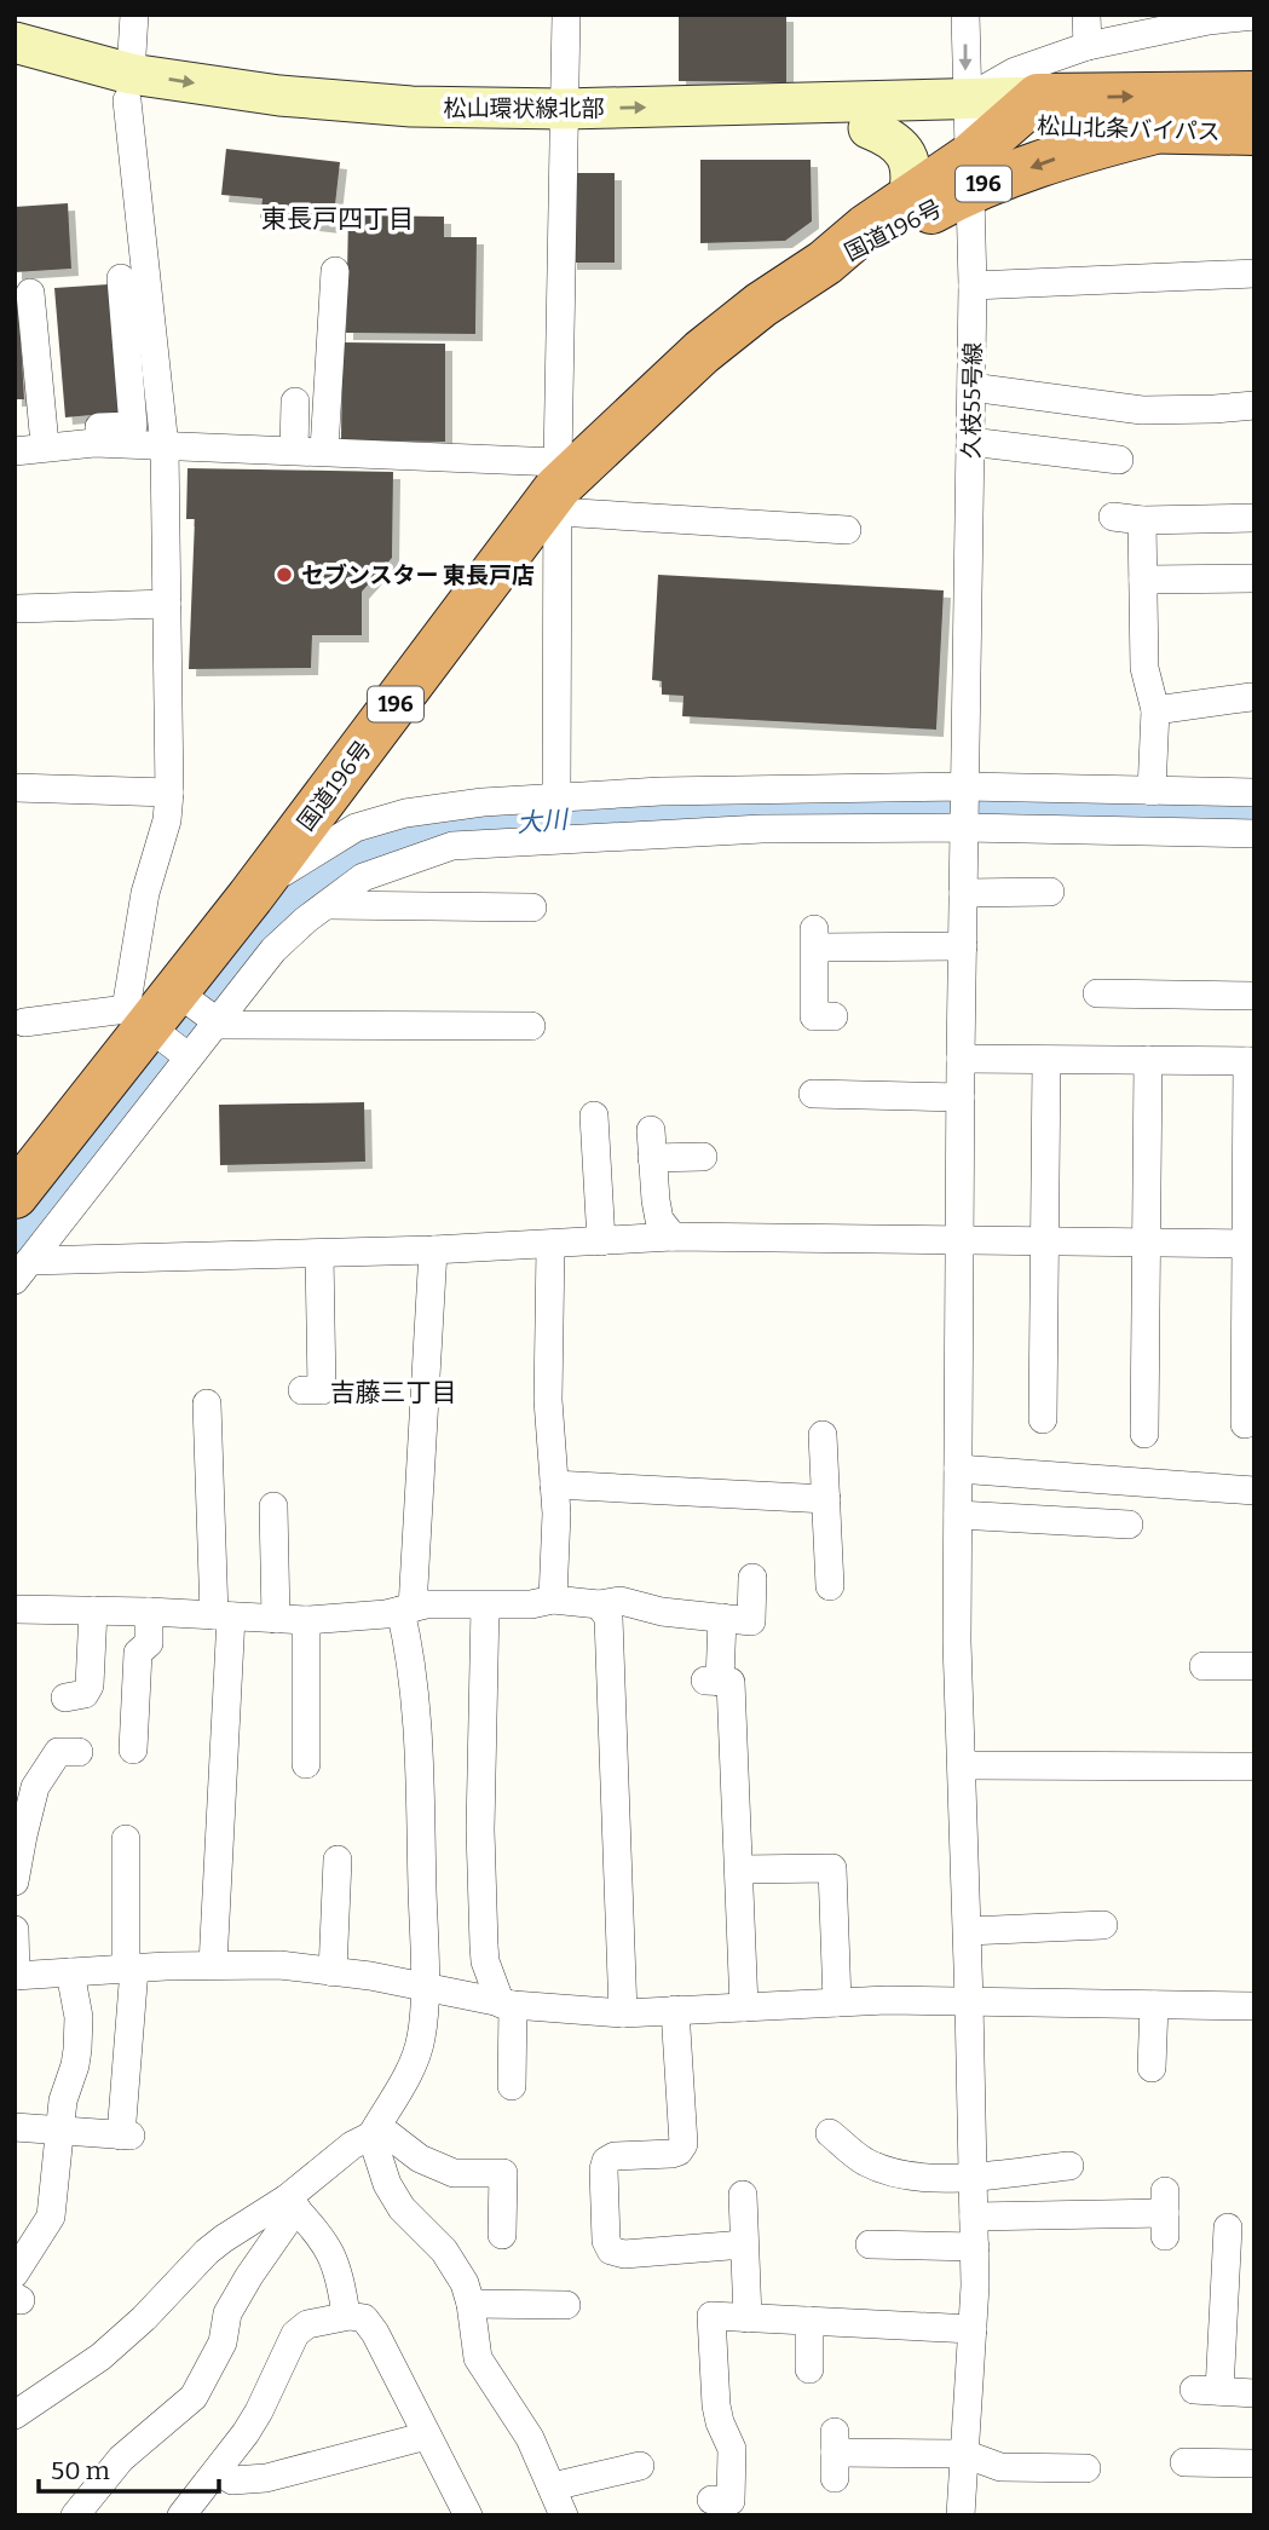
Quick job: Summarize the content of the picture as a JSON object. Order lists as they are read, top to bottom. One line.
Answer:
{"streets":{"highway":["松山北条バイパス","196","国道196号"],"street":["松山環状線北部","久枝55号線"]},"crossings":[["松山環状線北部","松山北条バイパス"],["松山環状線北部","国道196号"],["松山環状線北部","久枝55号線"],["松山北条バイパス","国道196号"],["松山北条バイパス","久枝55号線"],["国道196号","久枝55号線"]],"districts":["東長戸四丁目","吉藤三丁目"],"water":["大川"],"places":["セブンスター 東長戸店"],"scale_bar":"50 m"}
